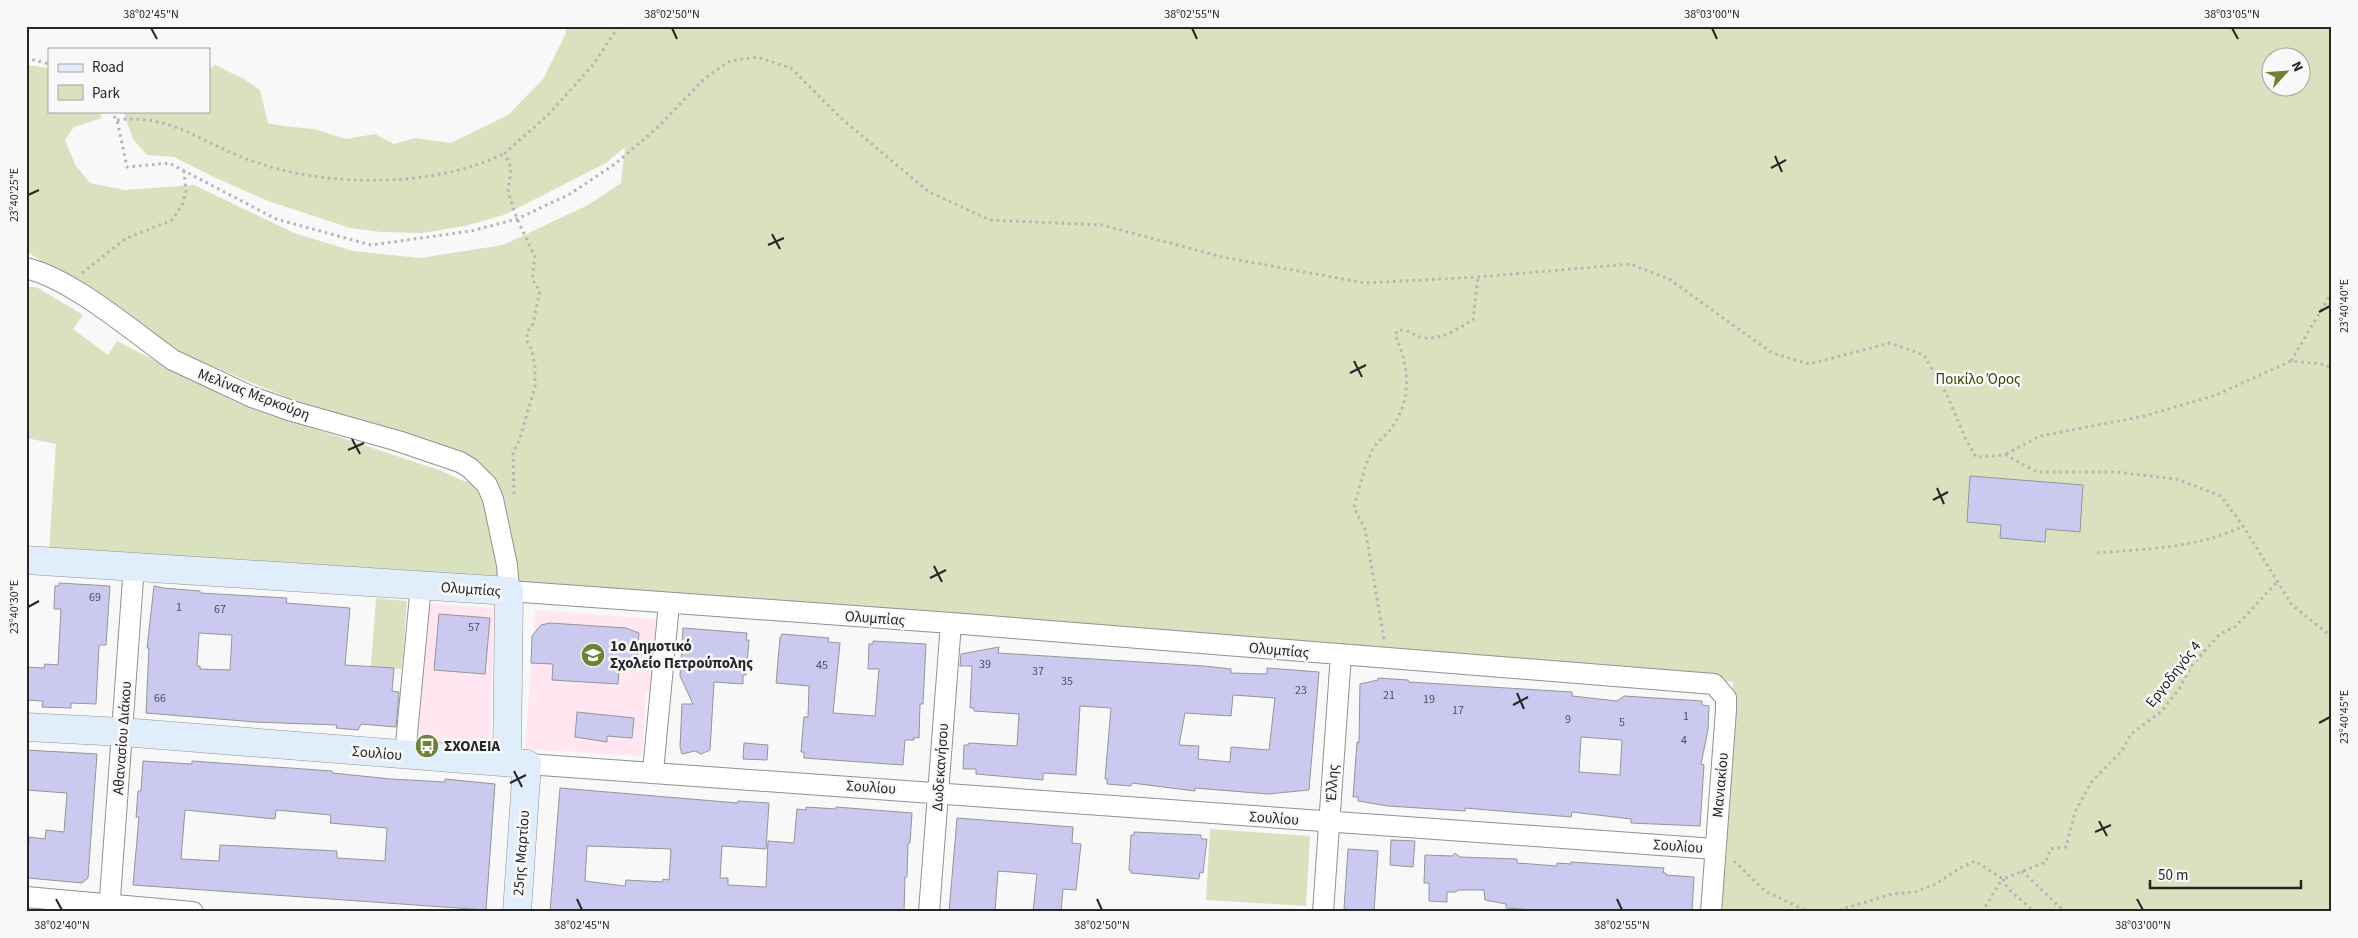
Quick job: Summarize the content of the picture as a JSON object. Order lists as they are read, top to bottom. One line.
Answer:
{"streets":{"street":["Μελίνας Μερκούρη","Ολυμπίας","Αθανασίου Διάκου","Σουλίου","Δωδεκανήσου","Έλλης","Μανιακίου","25ης Μαρτίου"],"path":["Εργοδηγός 4"]},"crossings":[["Μελίνας Μερκούρη","Ολυμπίας"],["Μελίνας Μερκούρη","Σουλίου"],["Μελίνας Μερκούρη","25ης Μαρτίου"],["Ολυμπίας","Αθανασίου Διάκου"],["Ολυμπίας","Δωδεκανήσου"],["Ολυμπίας","Έλλης"],["Ολυμπίας","Μανιακίου"],["Αθανασίου Διάκου","Σουλίου"],["Σουλίου","Δωδεκανήσου"],["Σουλίου","Έλλης"],["Σουλίου","Μανιακίου"],["Σουλίου","25ης Μαρτίου"]],"parks":["Ποικίλο Όρος"],"places":{"school or university":["1ο Δημοτικό Σχολείο Πετρούπολης"],"bus stop":["ΣΧΟΛΕΙΑ"]},"house_numbers":["69","1","67","57","39","45","37","35","23","21","66","19","17","1","9","5","4"],"legend":["Road","Park"],"scale_bar":"50 m","north":"top right","coordinates":["38°02'45\"N","38°02'50\"N","38°02'55\"N","38°03'00\"N","38°03'05\"N","23°40'25\"E","23°40'40\"E","23°40'30\"E","23°40'45\"E","38°02'40\"N"]}
